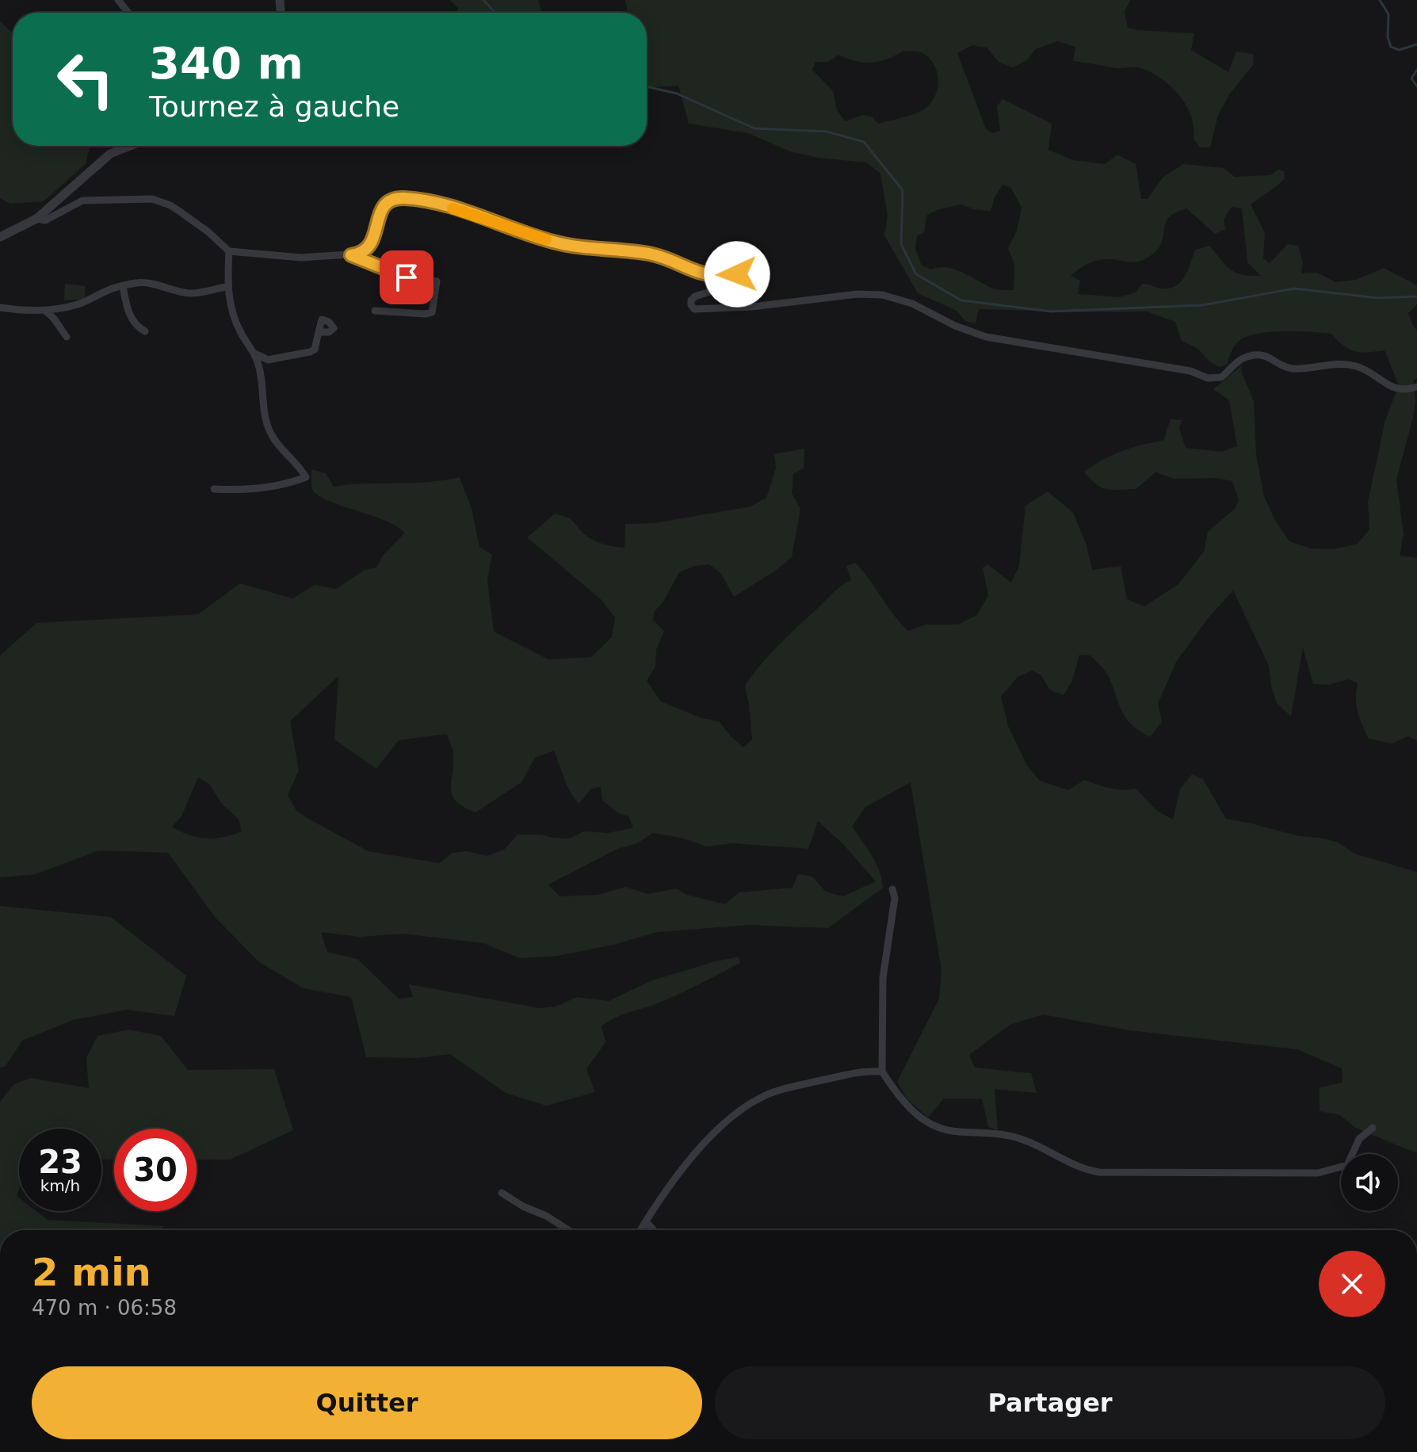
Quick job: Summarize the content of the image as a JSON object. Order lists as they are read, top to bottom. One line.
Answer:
{"page":{"turn":["340 m","Tournez à gauche"],"speed":"23 km/h","limit":"30","heading":["2 min","470 m · 06:58"],"buttons":["Quitter","Partager"]}}
